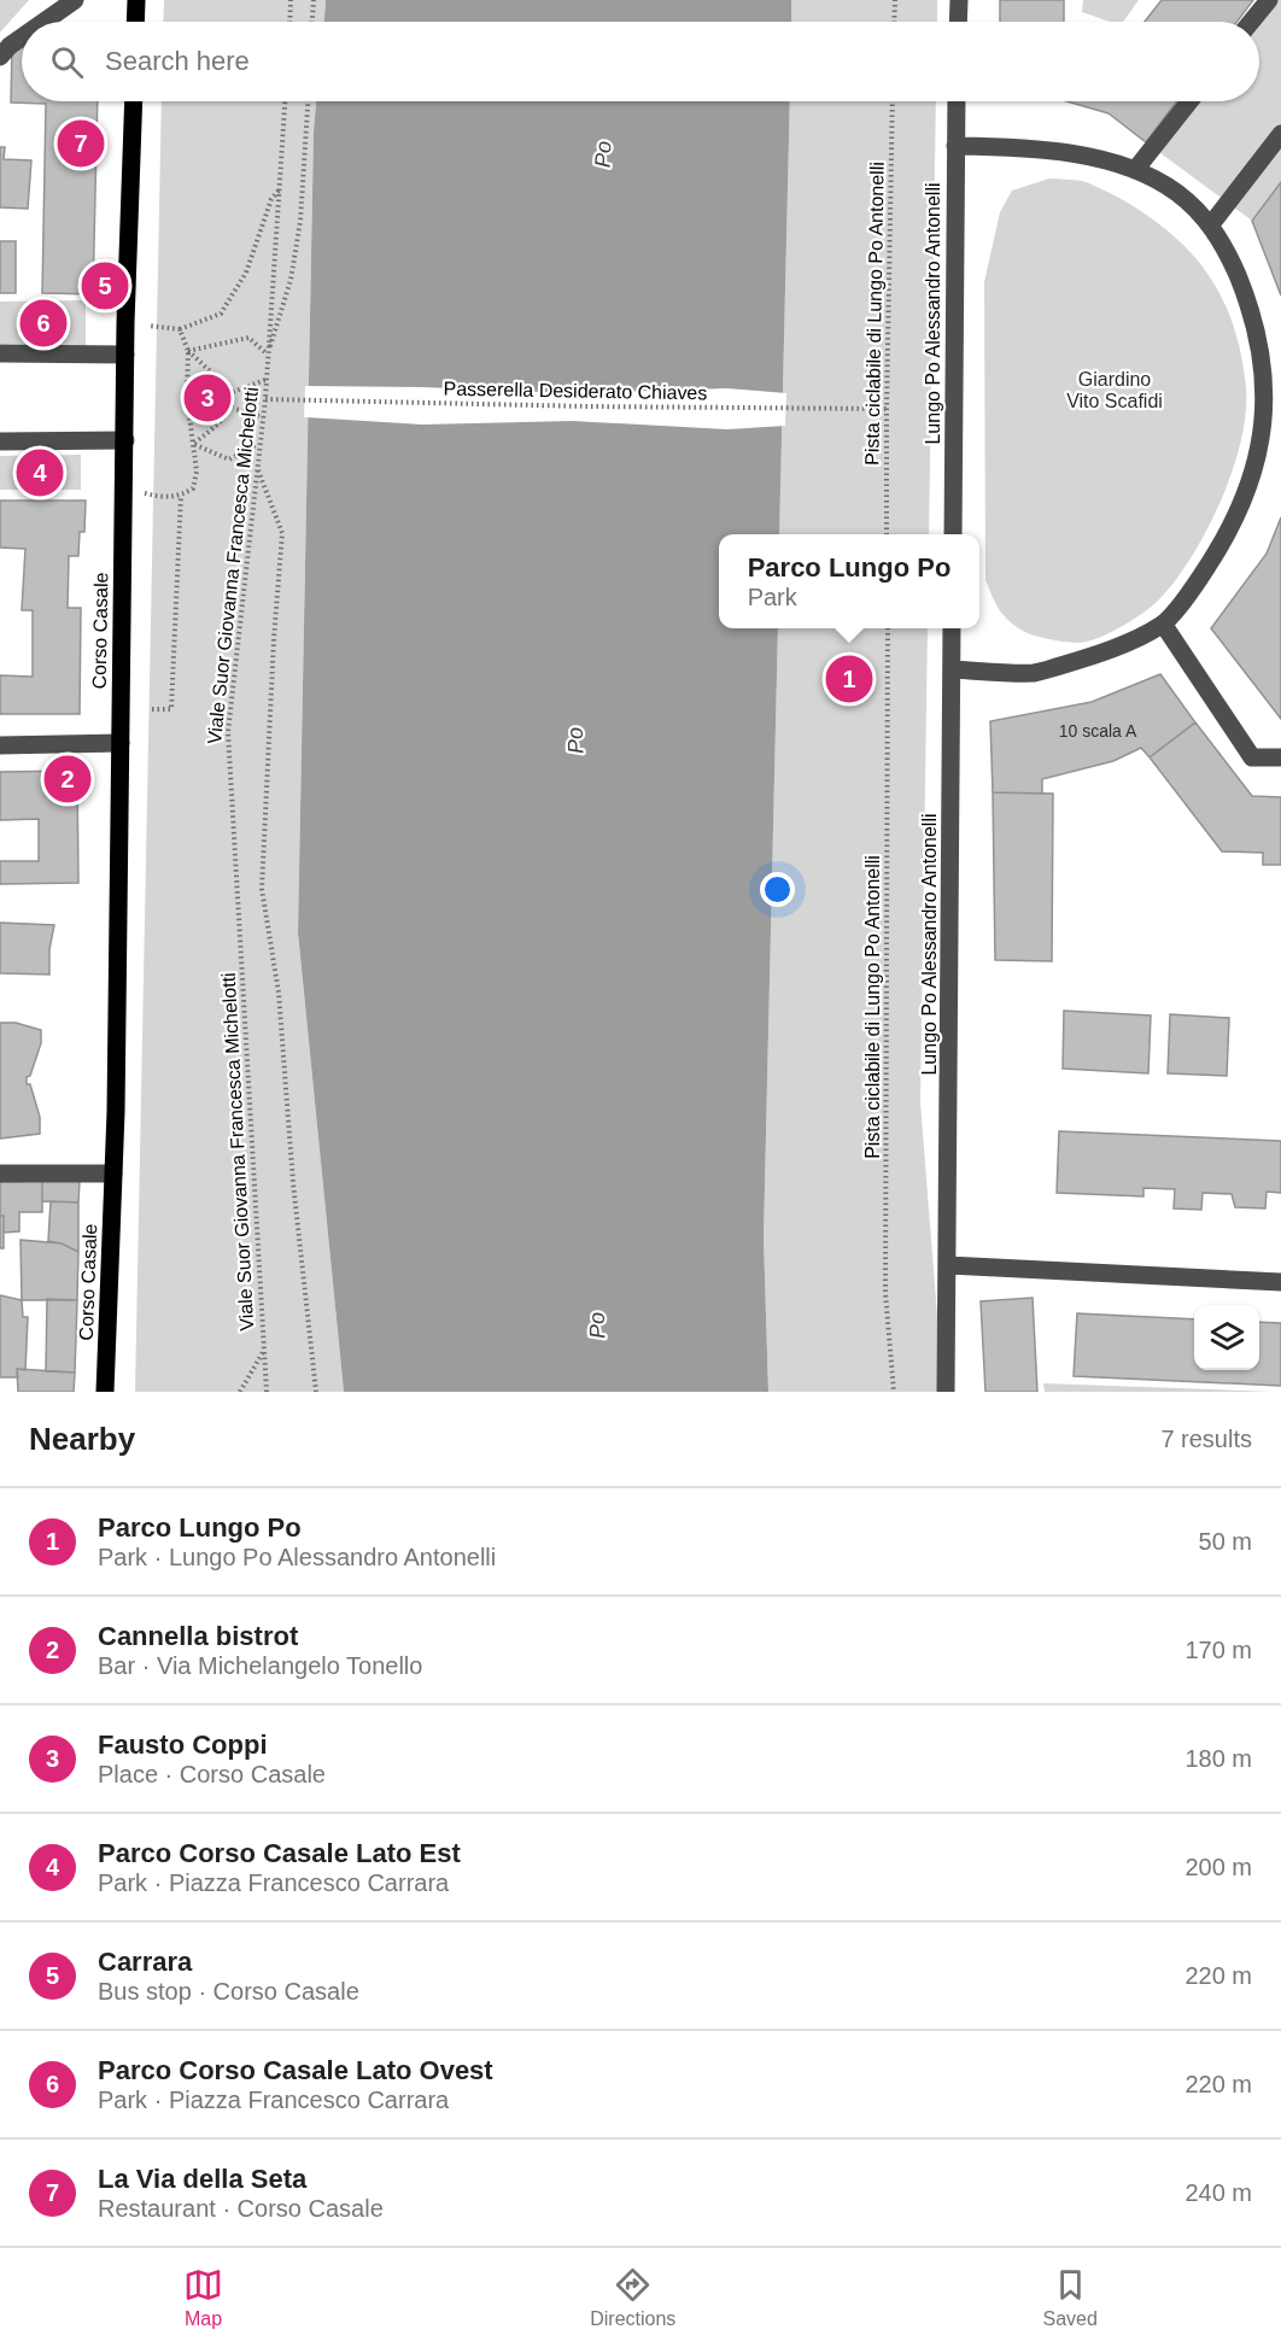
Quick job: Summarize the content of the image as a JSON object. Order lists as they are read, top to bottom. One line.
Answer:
{"streets":{"main road":["Corso Casale"],"street":["Lungo Po Alessandro Antonelli"],"path":["Pista ciclabile di Lungo Po Antonelli","Passerella Desiderato Chiaves","Viale Suor Giovanna Francesca Michelotti"]},"crossings":[["Pista ciclabile di Lungo Po Antonelli","Passerella Desiderato Chiaves"],["Passerella Desiderato Chiaves","Viale Suor Giovanna Francesca Michelotti"]],"water":["Po"],"parks":["Giardino Vito Scafidi"],"house_numbers":["10 scala A"],"page":{"search":"Search here","pins":["7","5","6","3","4","1","2"],"popup":["Parco Lungo Po","Park"],"heading":["Nearby","7 results"],"list":[{"mark":"1","name":"Parco Lungo Po","note":"Park · Lungo Po Alessandro Antonelli","value":"50 m"},{"mark":"2","name":"Cannella bistrot","note":"Bar · Via Michelangelo Tonello","value":"170 m"},{"mark":"3","name":"Fausto Coppi","note":"Place · Corso Casale","value":"180 m"},{"mark":"4","name":"Parco Corso Casale Lato Est","note":"Park · Piazza Francesco Carrara","value":"200 m"},{"mark":"5","name":"Carrara","note":"Bus stop · Corso Casale","value":"220 m"},{"mark":"6","name":"Parco Corso Casale Lato Ovest","note":"Park · Piazza Francesco Carrara","value":"220 m"},{"mark":"7","name":"La Via della Seta","note":"Restaurant · Corso Casale","value":"240 m"}],"nav":["Map","Directions","Saved"]}}
